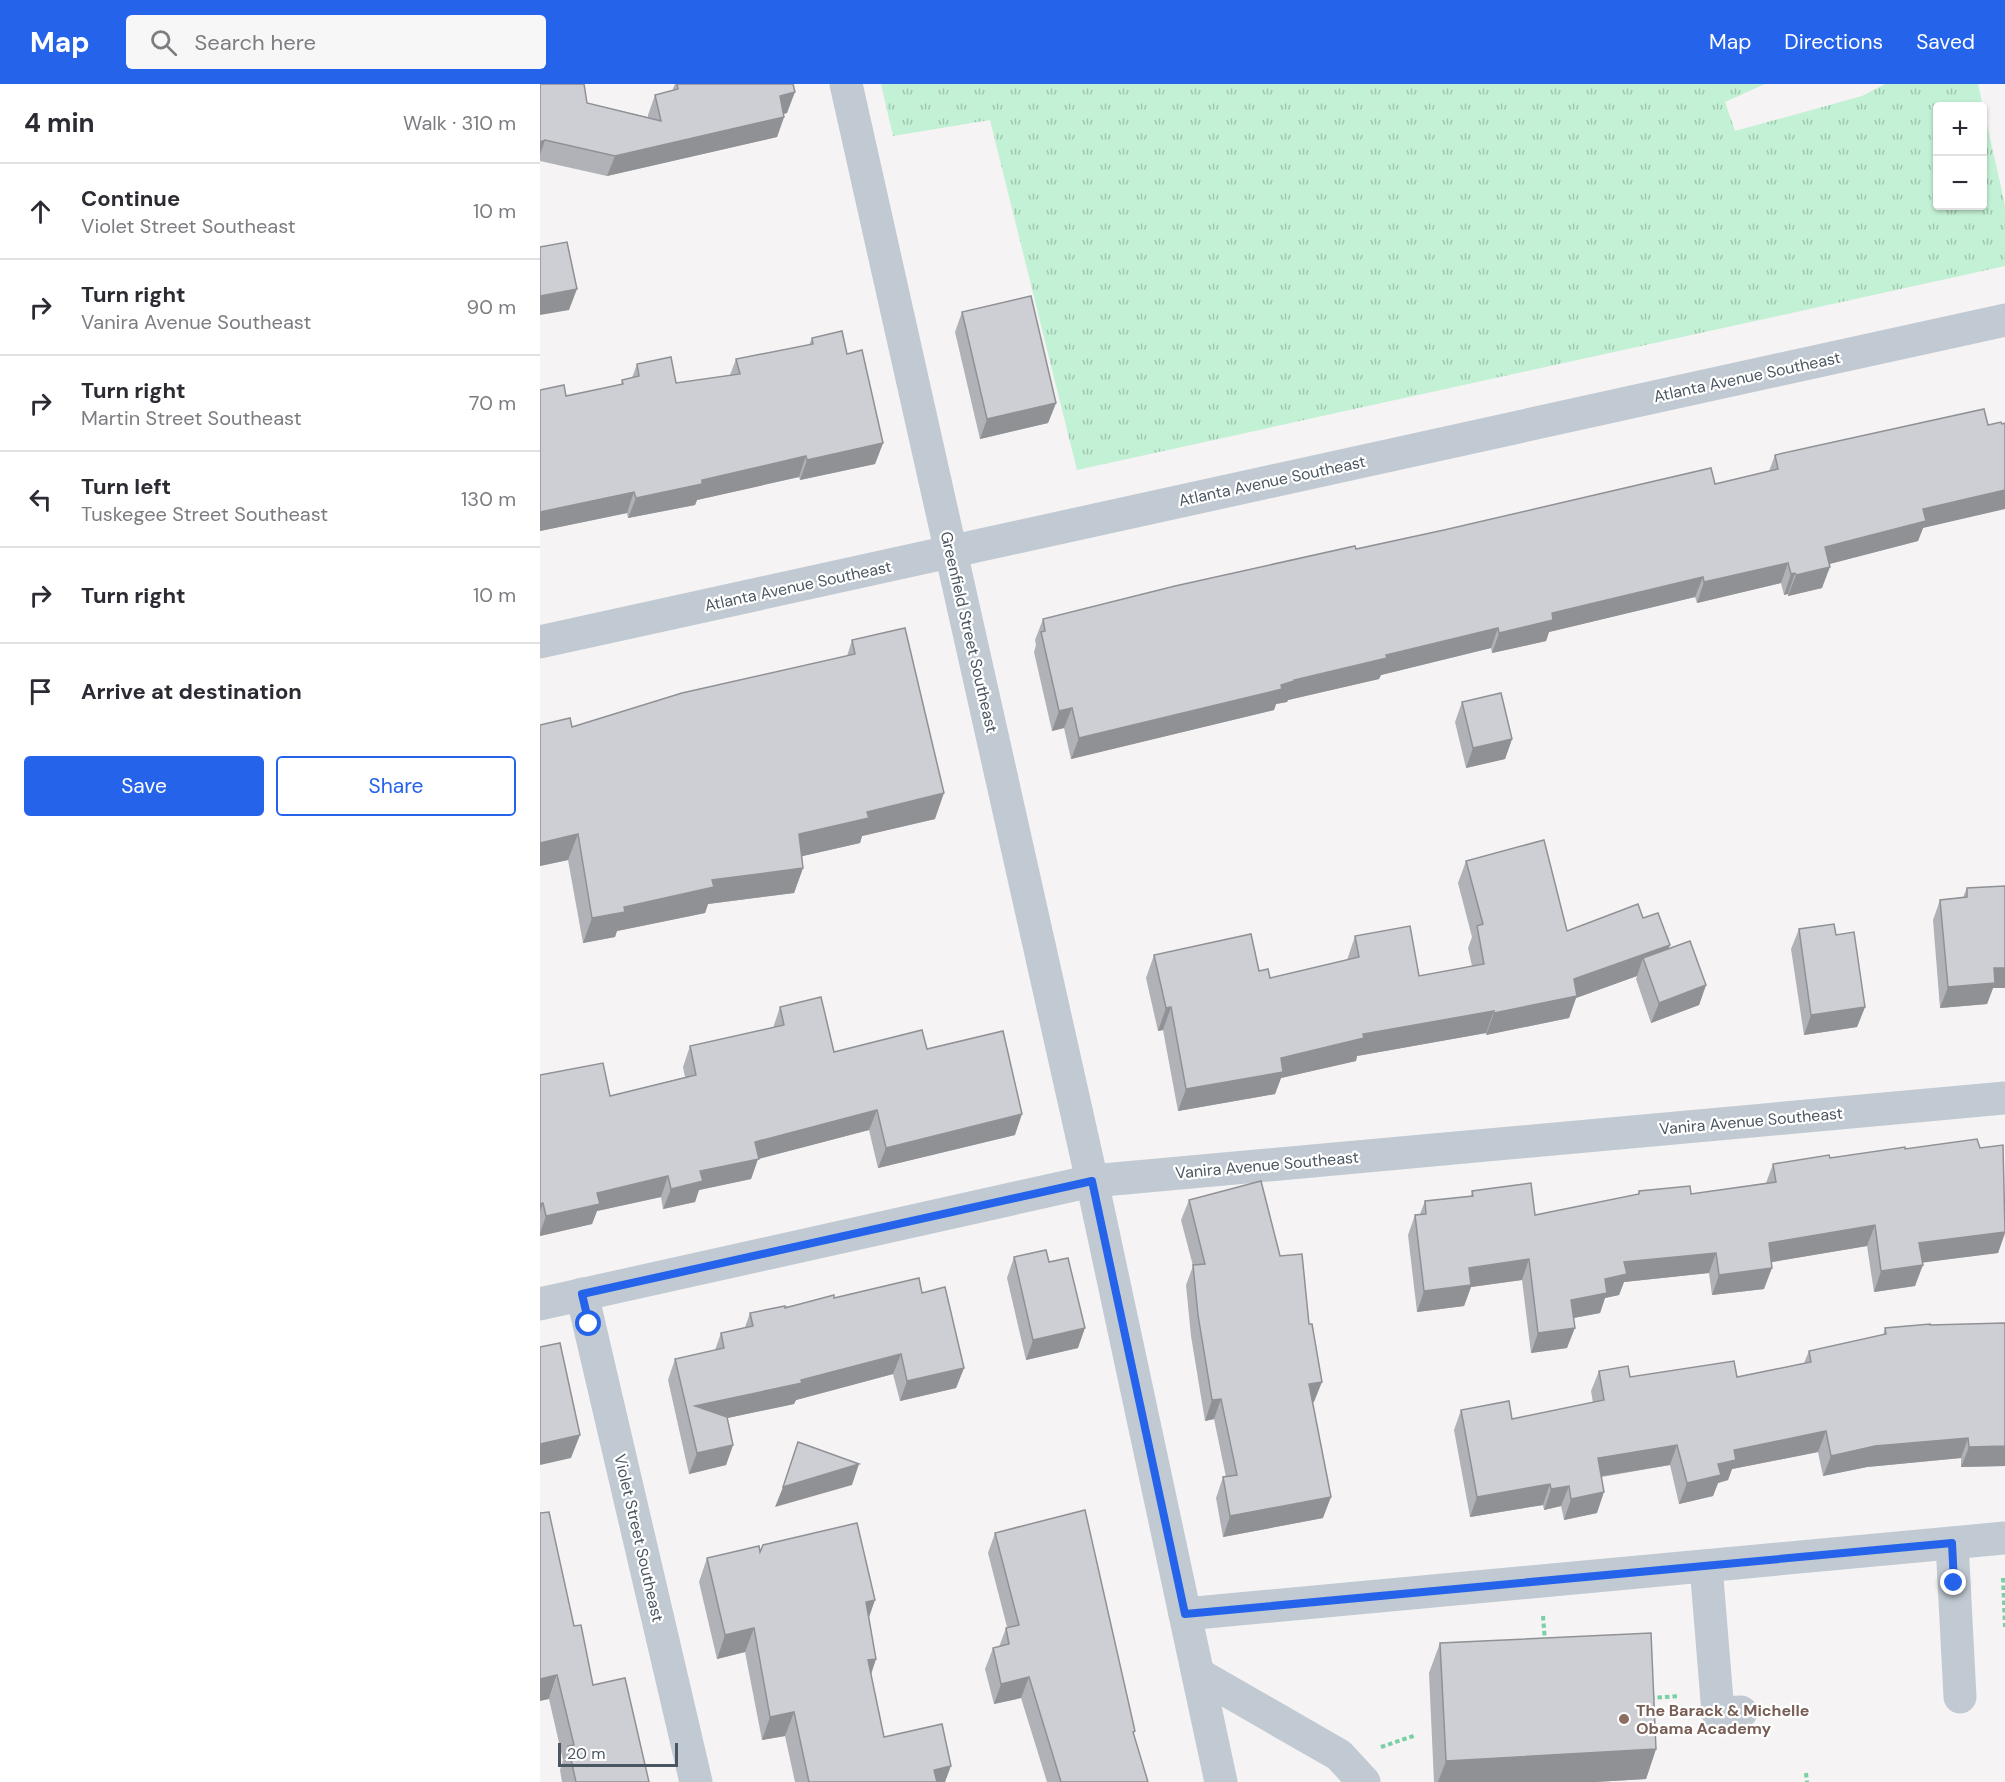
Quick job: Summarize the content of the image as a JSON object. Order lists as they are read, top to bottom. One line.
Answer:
{"streets":{"street":["Atlanta Avenue Southeast","Greenfield Street Southeast","Vanira Avenue Southeast","Violet Street Southeast"]},"crossings":[["Atlanta Avenue Southeast","Greenfield Street Southeast"],["Greenfield Street Southeast","Vanira Avenue Southeast"],["Vanira Avenue Southeast","Violet Street Southeast"]],"places":["The Barack & Michelle Obama Academy"],"scale_bar":"20 m","page":{"header":"Map","search":"Search here","nav":["Map","Directions","Saved"],"heading":["4 min","Walk · 310 m"],"map_buttons":["+","−"],"list":[["Continue","Violet Street Southeast","10 m"],["Turn right","Vanira Avenue Southeast","90 m"],["Turn right","Martin Street Southeast","70 m"],["Turn left","Tuskegee Street Southeast","130 m"],["Turn right","10 m"],"Arrive at destination"],"buttons":["Save","Share"],"scale":"20 m"}}
